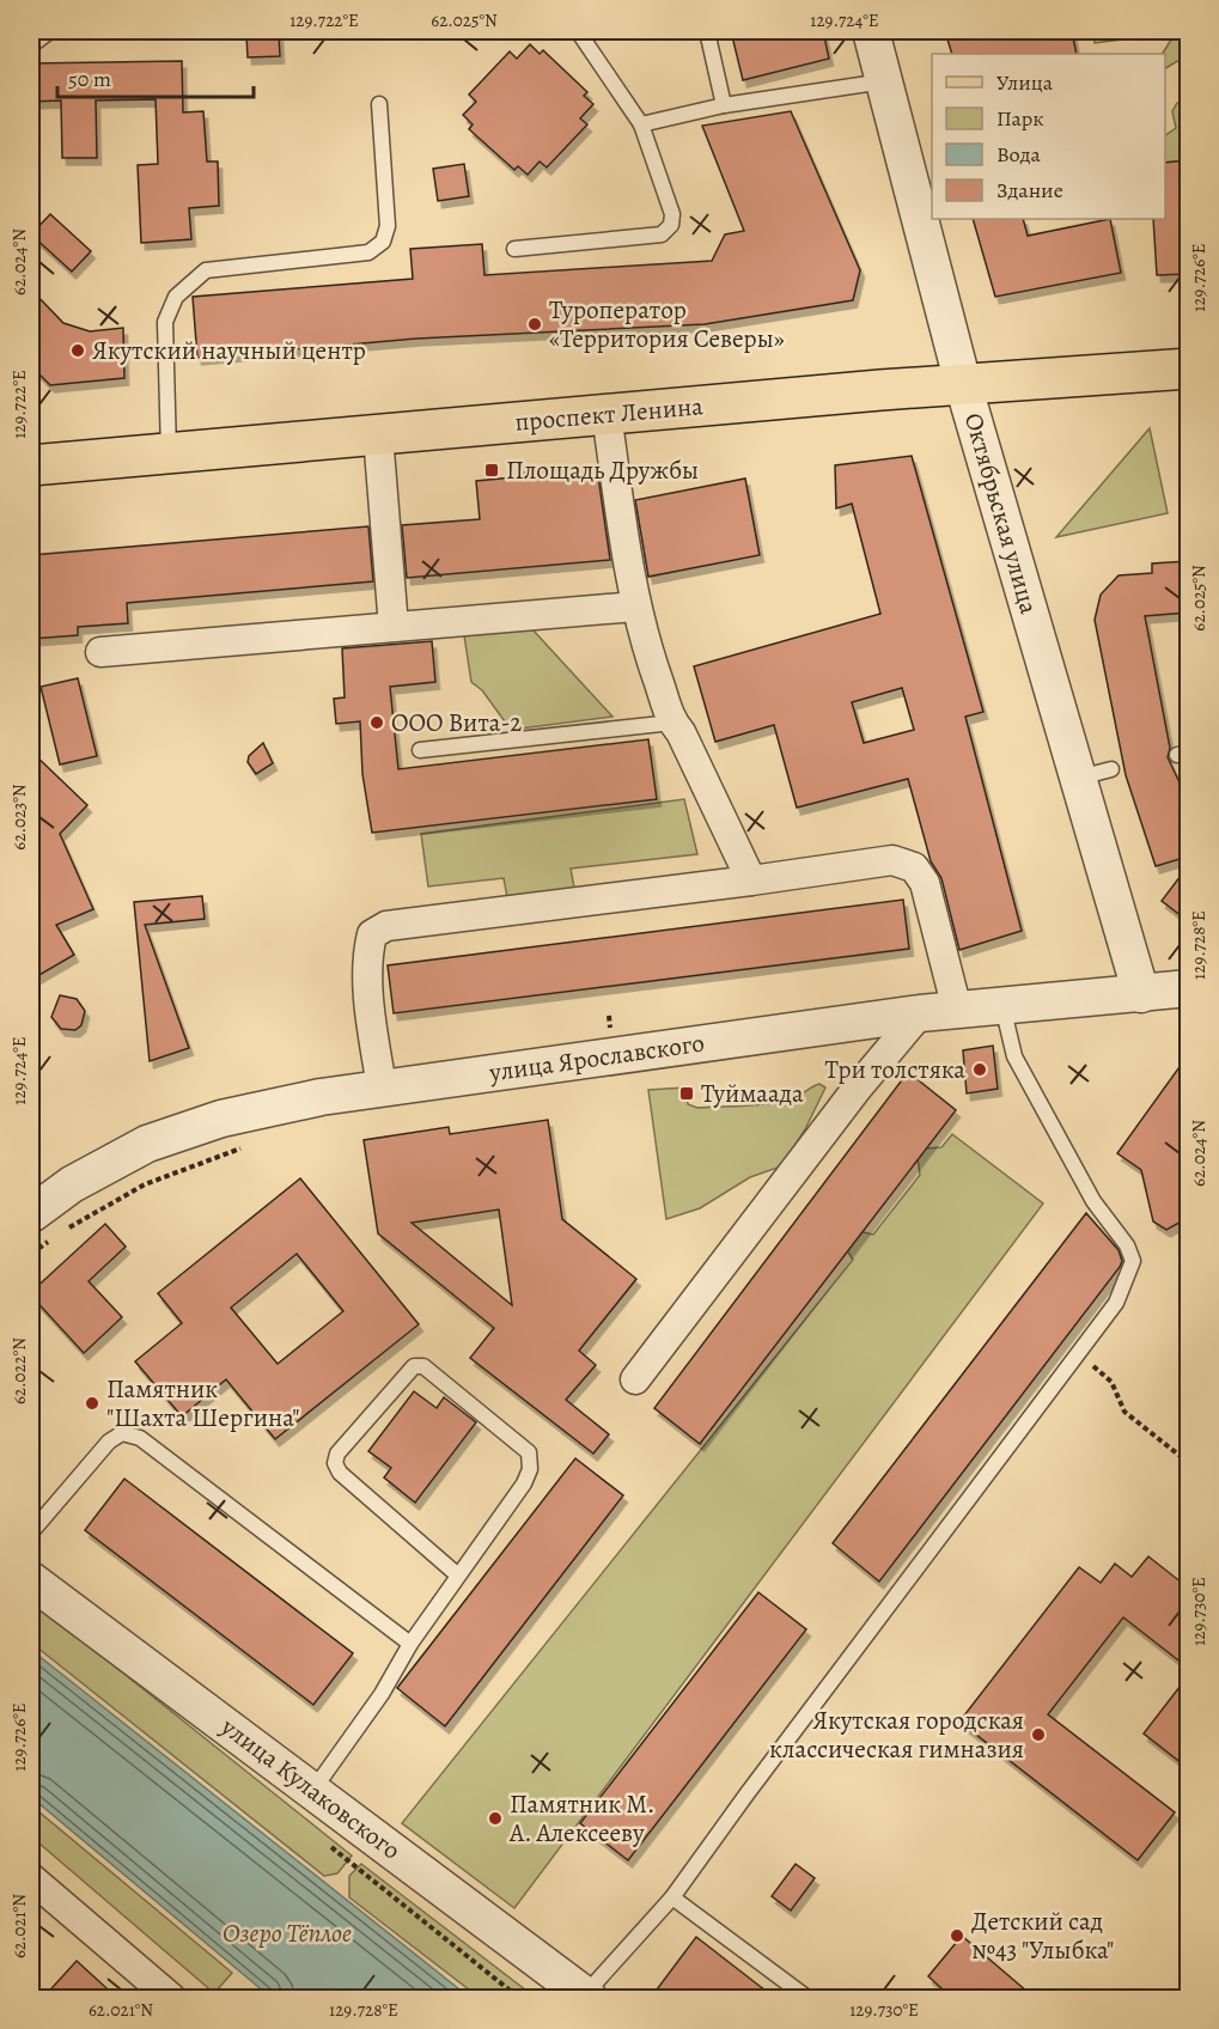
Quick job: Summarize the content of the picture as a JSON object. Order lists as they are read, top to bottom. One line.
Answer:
{"streets":{"main road":["проспект Ленина"],"street":["Октябрьская улица","улица Ярославского","улица Кулаковского"]},"crossings":[["проспект Ленина","Октябрьская улица"],["Октябрьская улица","улица Ярославского"]],"water":["Озеро Тёплое"],"places":{"other":["Туроператор «Территория Северы»","Якутский научный центр","ООО Вита-2","Три толстяка","Памятник \"Шахта Шергина\"","Якутская городская классическая гимназия","Памятник М. А. Алексееву","Детский сад №43 \"Улыбка\""],"transit":["Площадь Дружбы","Туймаада"]},"legend":["Улица","Парк","Вода","Здание"],"scale_bar":"50 m","coordinates":["129.722°E","62.025°N","129.724°E","62.024°N","129.726°E","62.023°N","129.728°E","62.022°N","129.730°E","62.021°N"]}
